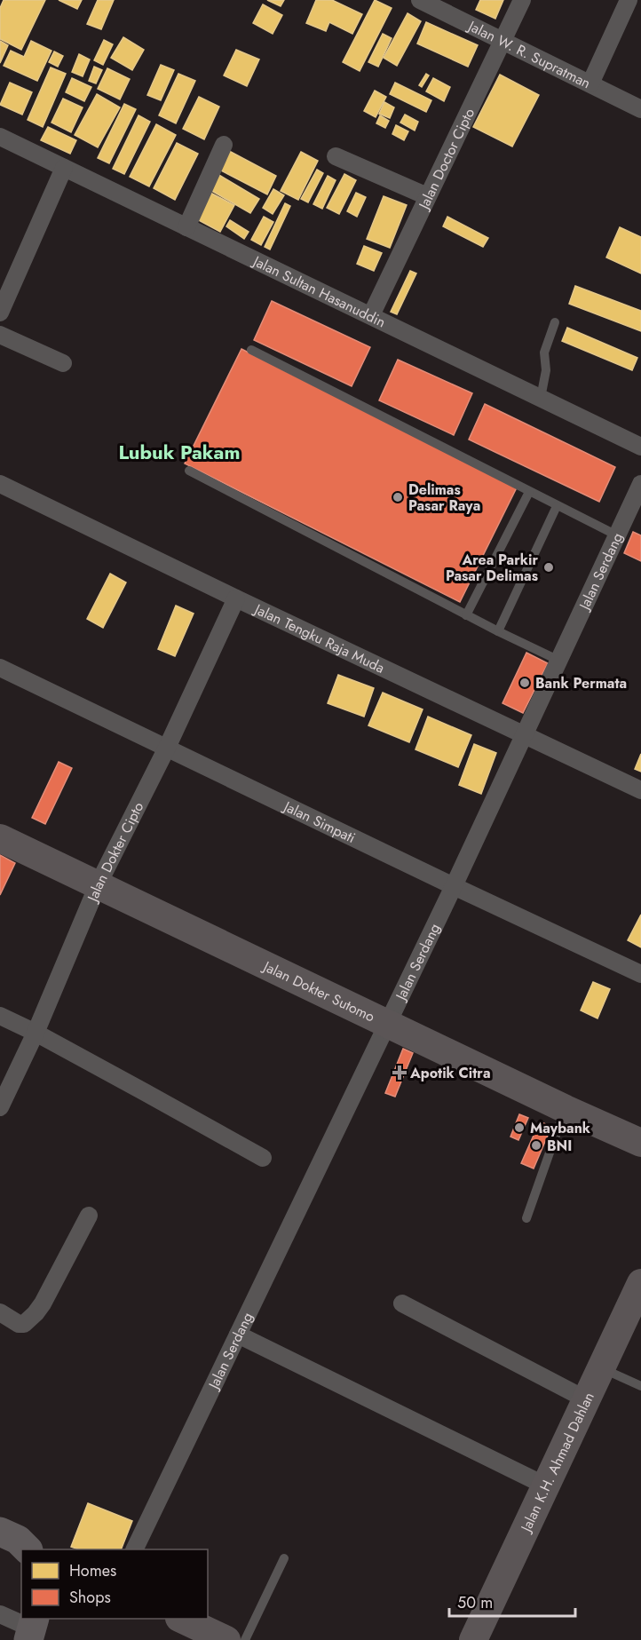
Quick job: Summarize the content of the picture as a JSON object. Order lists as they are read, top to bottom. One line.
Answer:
{"streets":{"main road":["Jalan Dokter Sutomo","Jalan K.H. Ahmad Dahlan"],"street":["Jalan W. R. Supratman","Jalan Doctor Cipto","Jalan Sultan Hasanuddin","Jalan Serdang","Jalan Tengku Raja Muda","Jalan Simpati","Jalan Dokter Cipto"]},"crossings":[["Jalan W. R. Supratman","Jalan Doctor Cipto"],["Jalan Doctor Cipto","Jalan Sultan Hasanuddin"],["Jalan Serdang","Jalan Tengku Raja Muda"],["Jalan Serdang","Jalan Simpati"],["Jalan Serdang","Jalan Dokter Sutomo"],["Jalan Tengku Raja Muda","Jalan Dokter Cipto"],["Jalan Simpati","Jalan Dokter Cipto"],["Jalan Dokter Cipto","Jalan Dokter Sutomo"]],"districts":["Lubuk Pakam"],"places":{"other":["Delimas Pasar Raya","Area Parkir Pasar Delimas","Bank Permata","Maybank","BNI"],"health":["Apotik Citra"]},"legend":["Homes","Shops"],"scale_bar":"50 m"}
